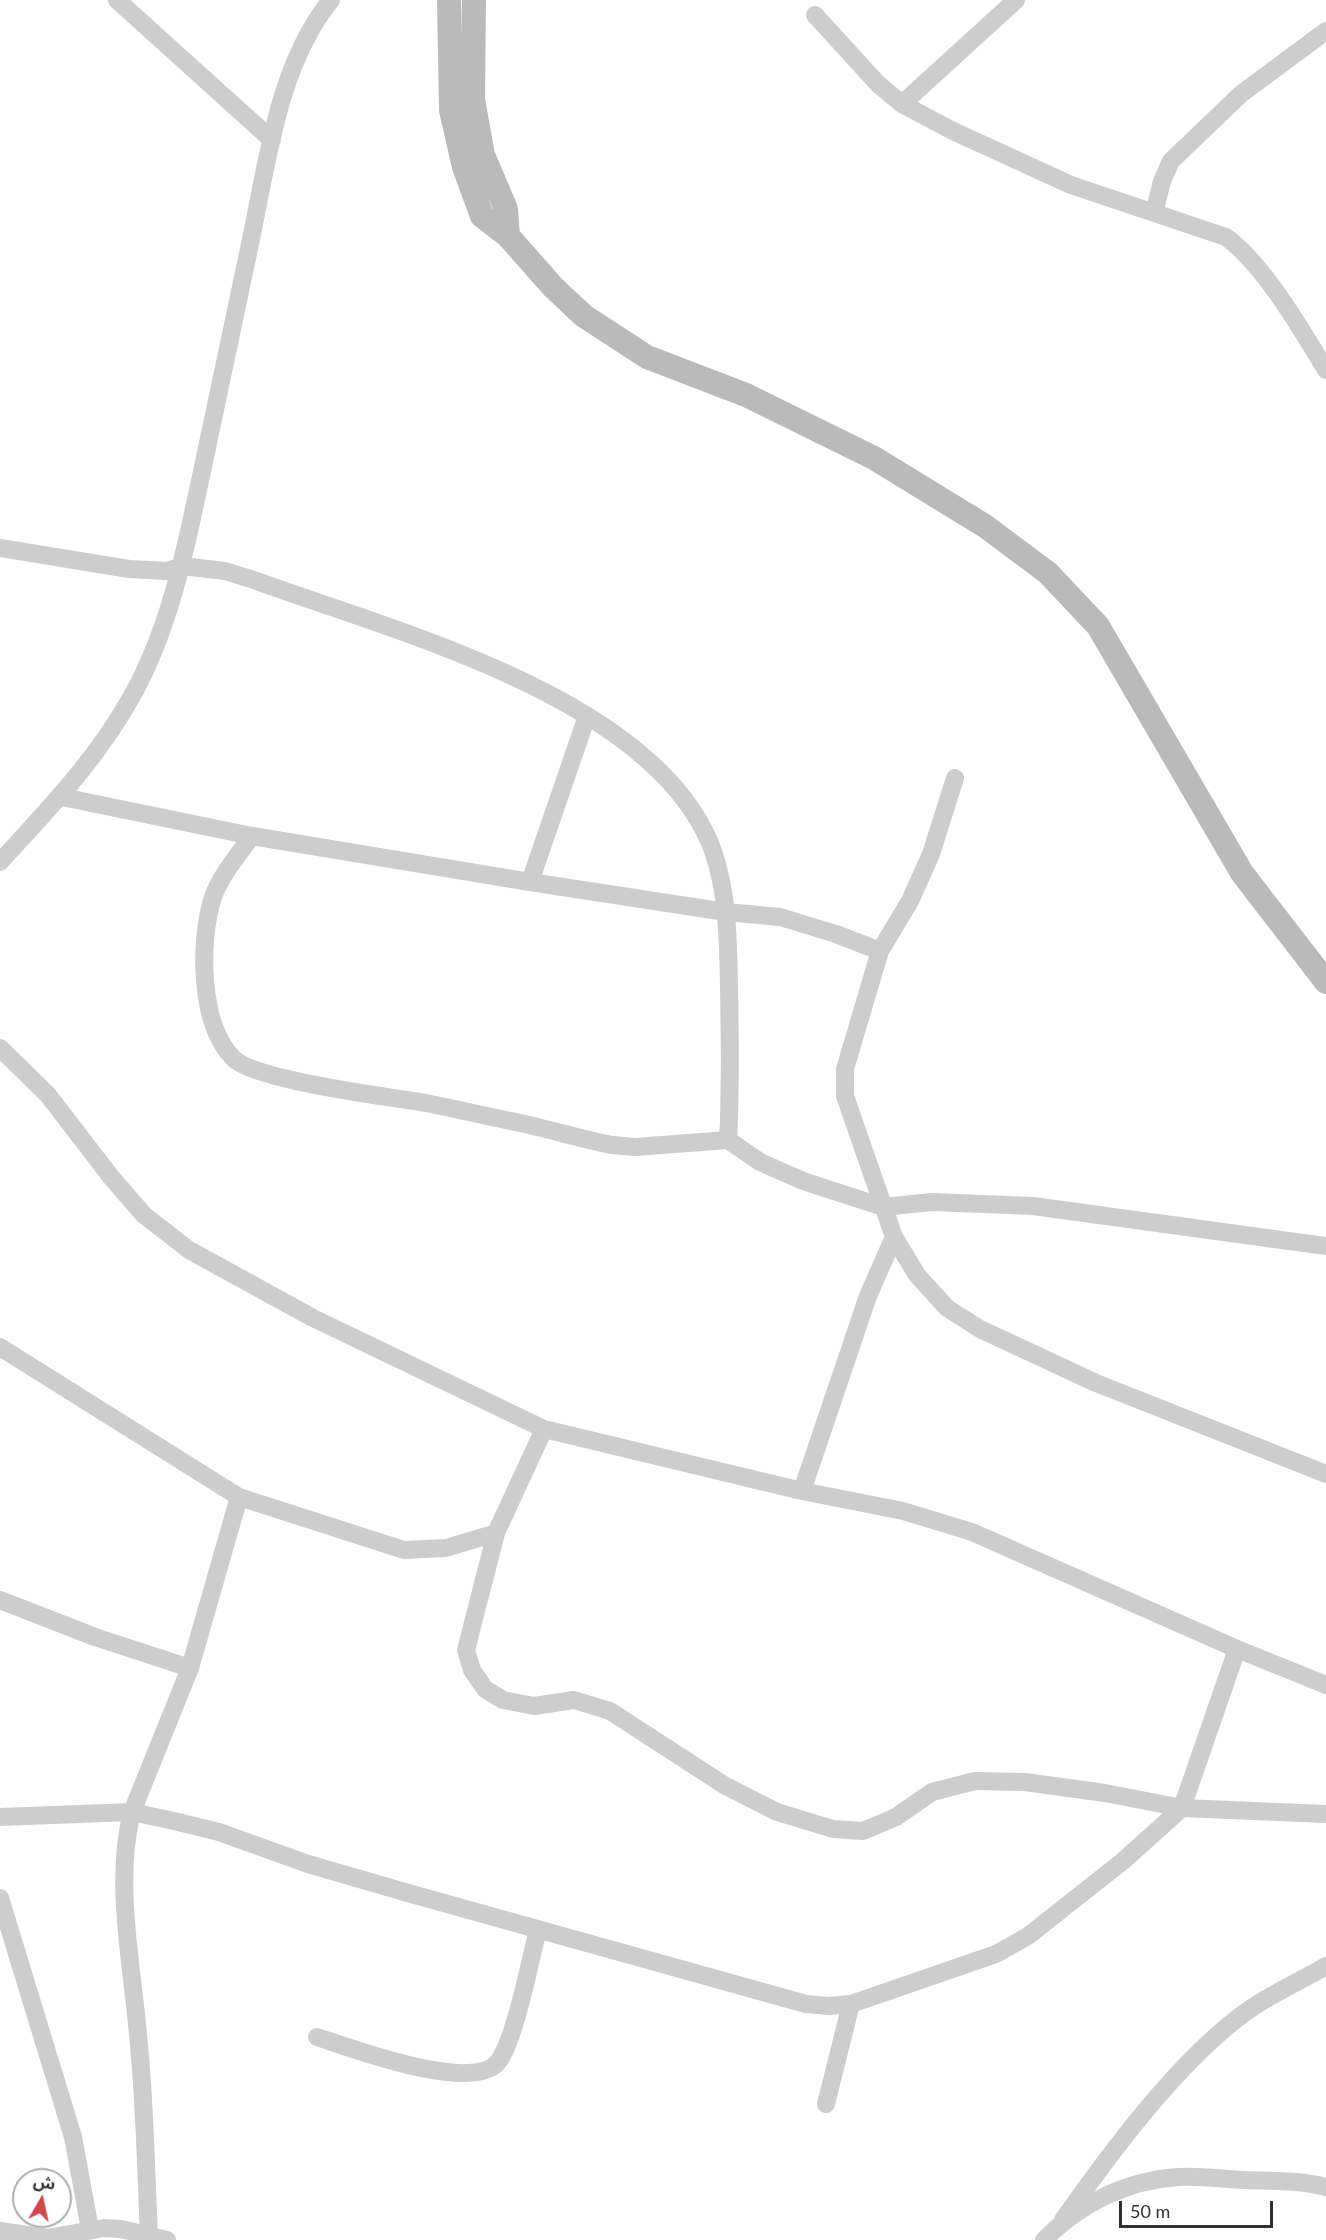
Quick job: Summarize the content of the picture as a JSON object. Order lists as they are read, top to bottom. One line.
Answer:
{"scale_bar":"50 m","north":"top"}
